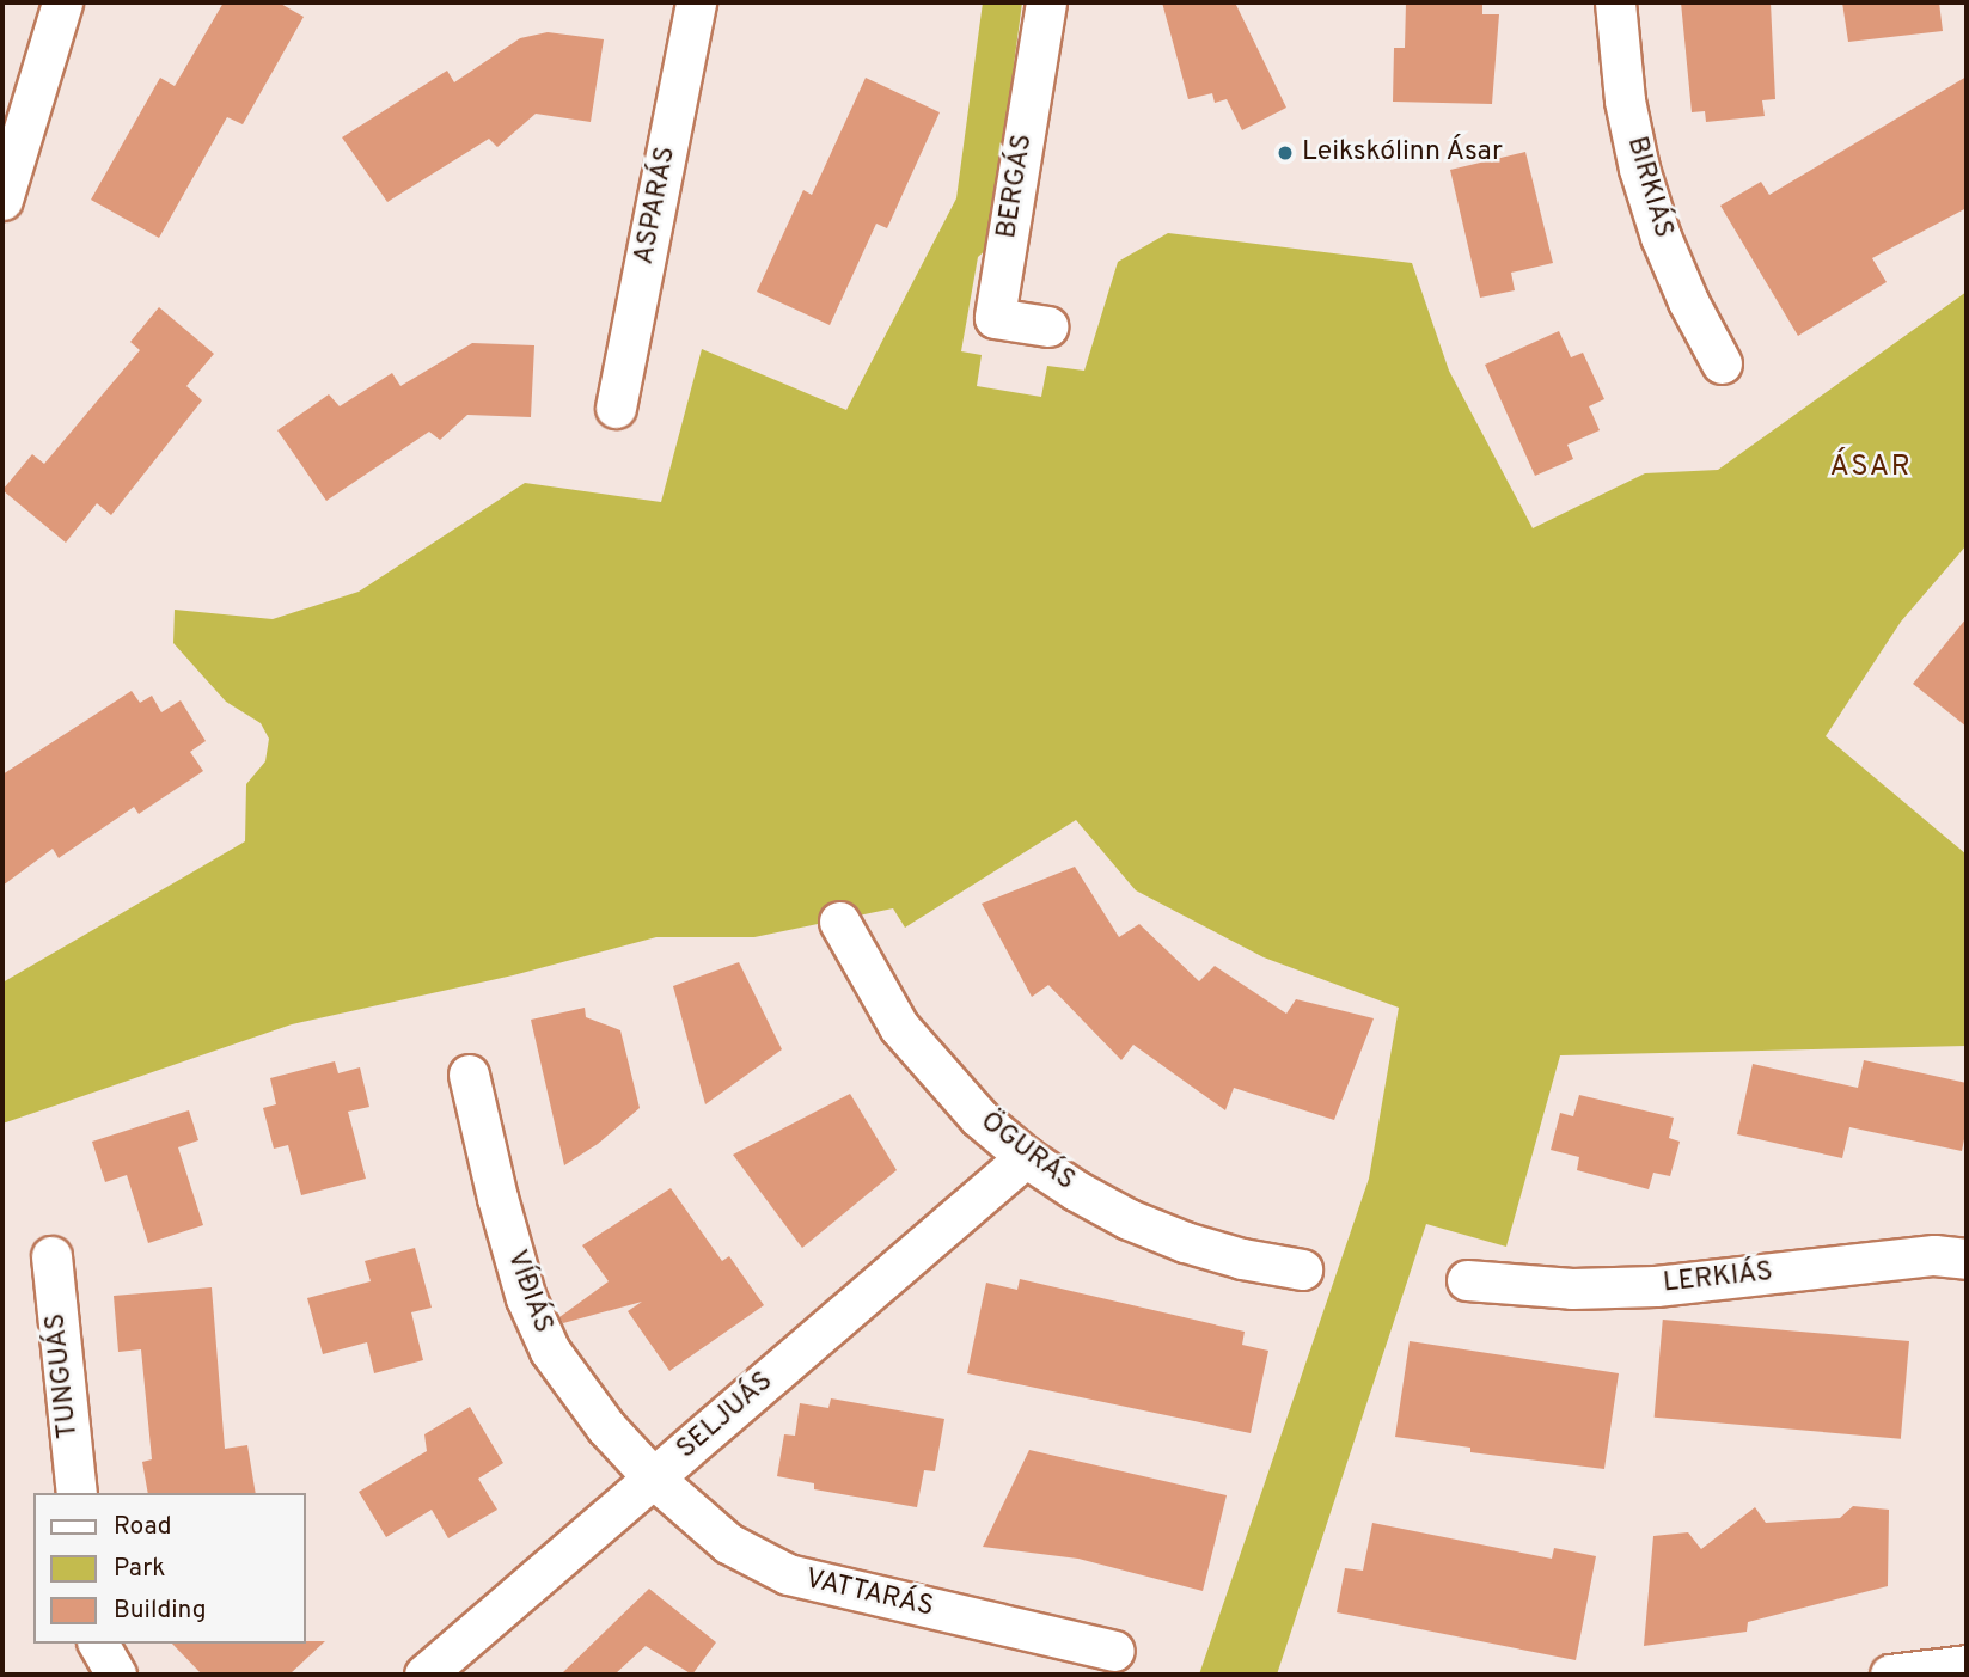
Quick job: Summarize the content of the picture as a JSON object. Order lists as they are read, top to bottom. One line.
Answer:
{"streets":{"street":["BERGÁS","BIRKIÁS","ASPARÁS","ÖGURÁS","LERKIÁS","VÍÐIÁS","TUNGUÁS","SELJUÁS","VATTARÁS"]},"crossings":[["ÖGURÁS","SELJUÁS"],["VÍÐIÁS","SELJUÁS"],["VÍÐIÁS","VATTARÁS"],["SELJUÁS","VATTARÁS"]],"districts":["ÁSAR"],"places":["Leikskólinn Ásar"],"legend":["Road","Park","Building"]}
